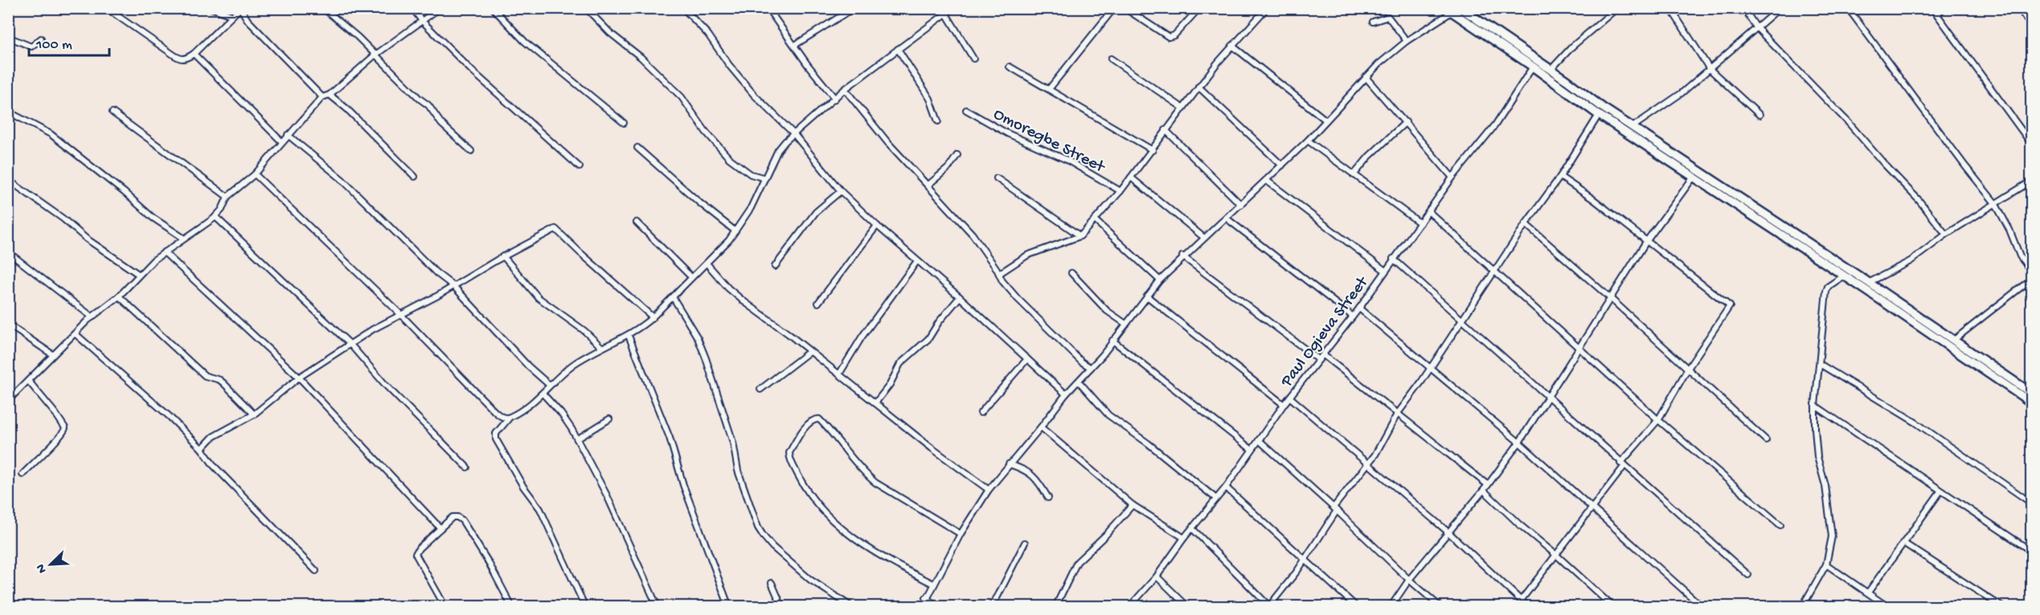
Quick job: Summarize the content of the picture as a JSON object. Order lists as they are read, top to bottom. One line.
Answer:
{"streets":{"street":["Omoregbe Street","Paul Ogieva Street"]},"scale_bar":"100 m","north":"bottom left"}
